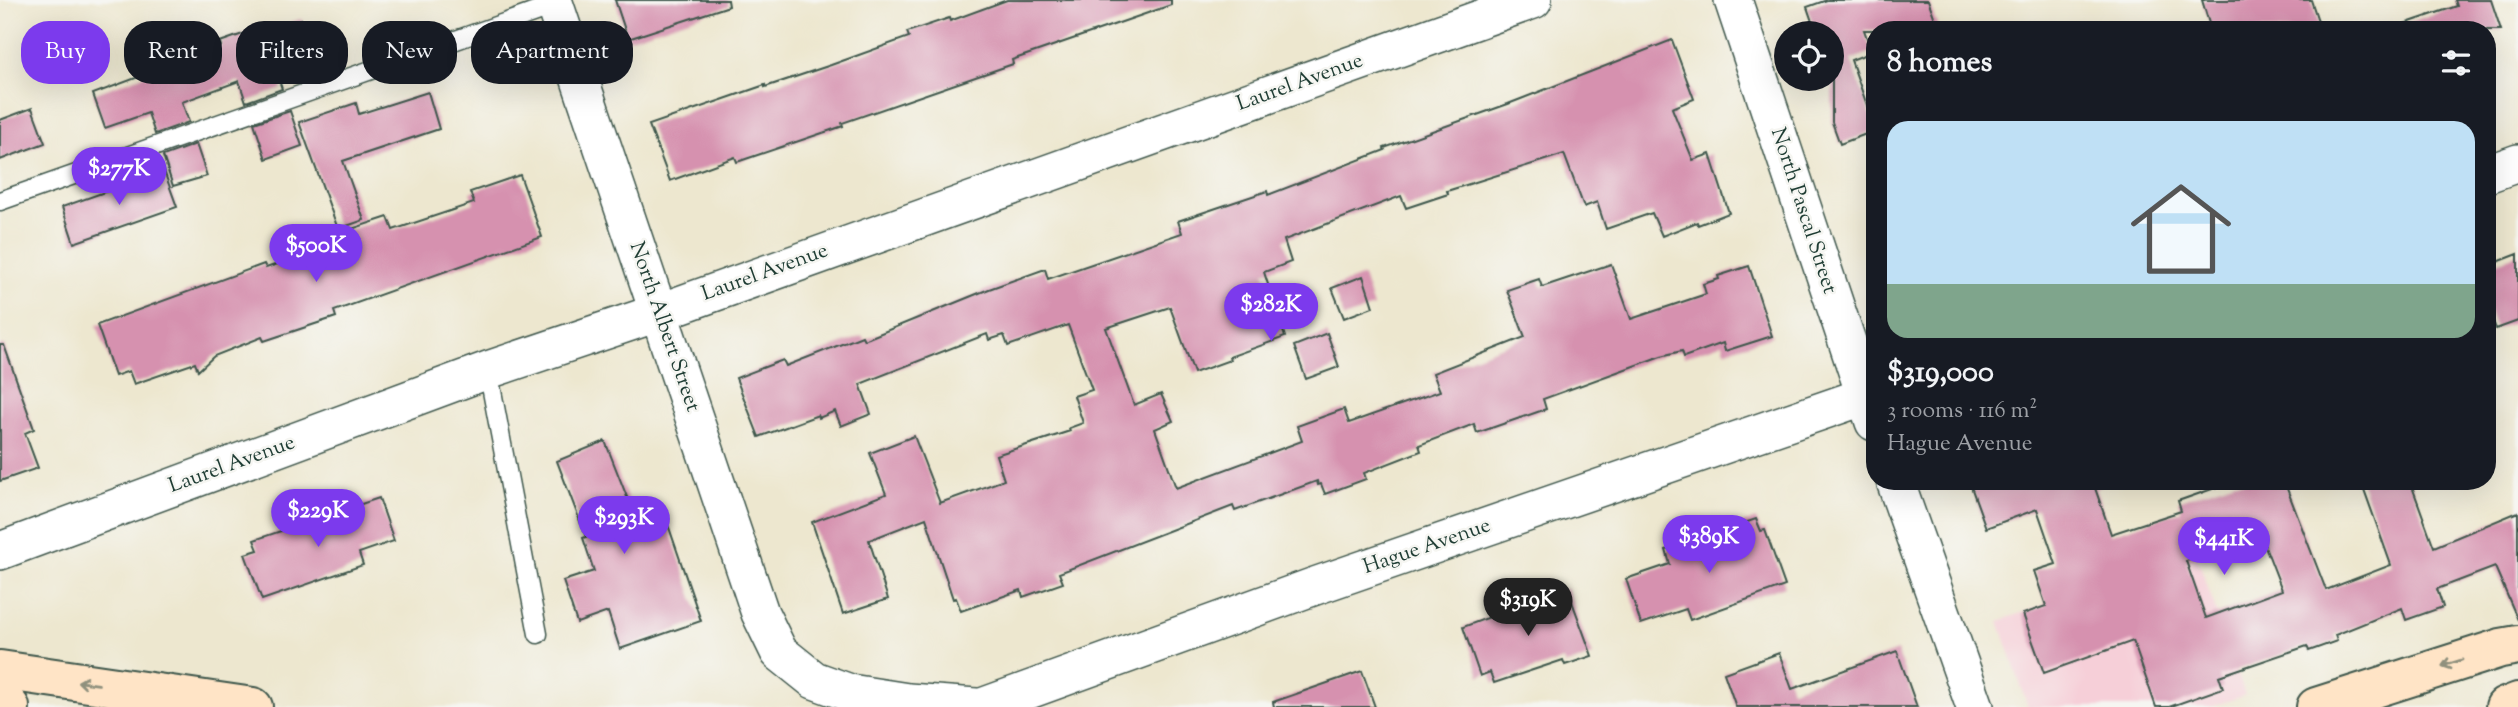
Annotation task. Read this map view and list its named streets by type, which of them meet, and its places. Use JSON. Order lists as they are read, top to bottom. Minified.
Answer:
{"streets":{"street":["Laurel Avenue","North Pascal Street","North Albert Street","Hague Avenue"]},"crossings":[["Laurel Avenue","North Albert Street"],["North Albert Street","Hague Avenue"]],"page":{"chip":["Buy","Rent","Filters","New","Apartment"],"heading":"8 homes","list":[{"name":"$319,000","note":"3 rooms · 116 m² · Hague Avenue"}],"price":["$277K","$500K","$282K","$229K","$293K","$389K","$441K","$319K"]}}
